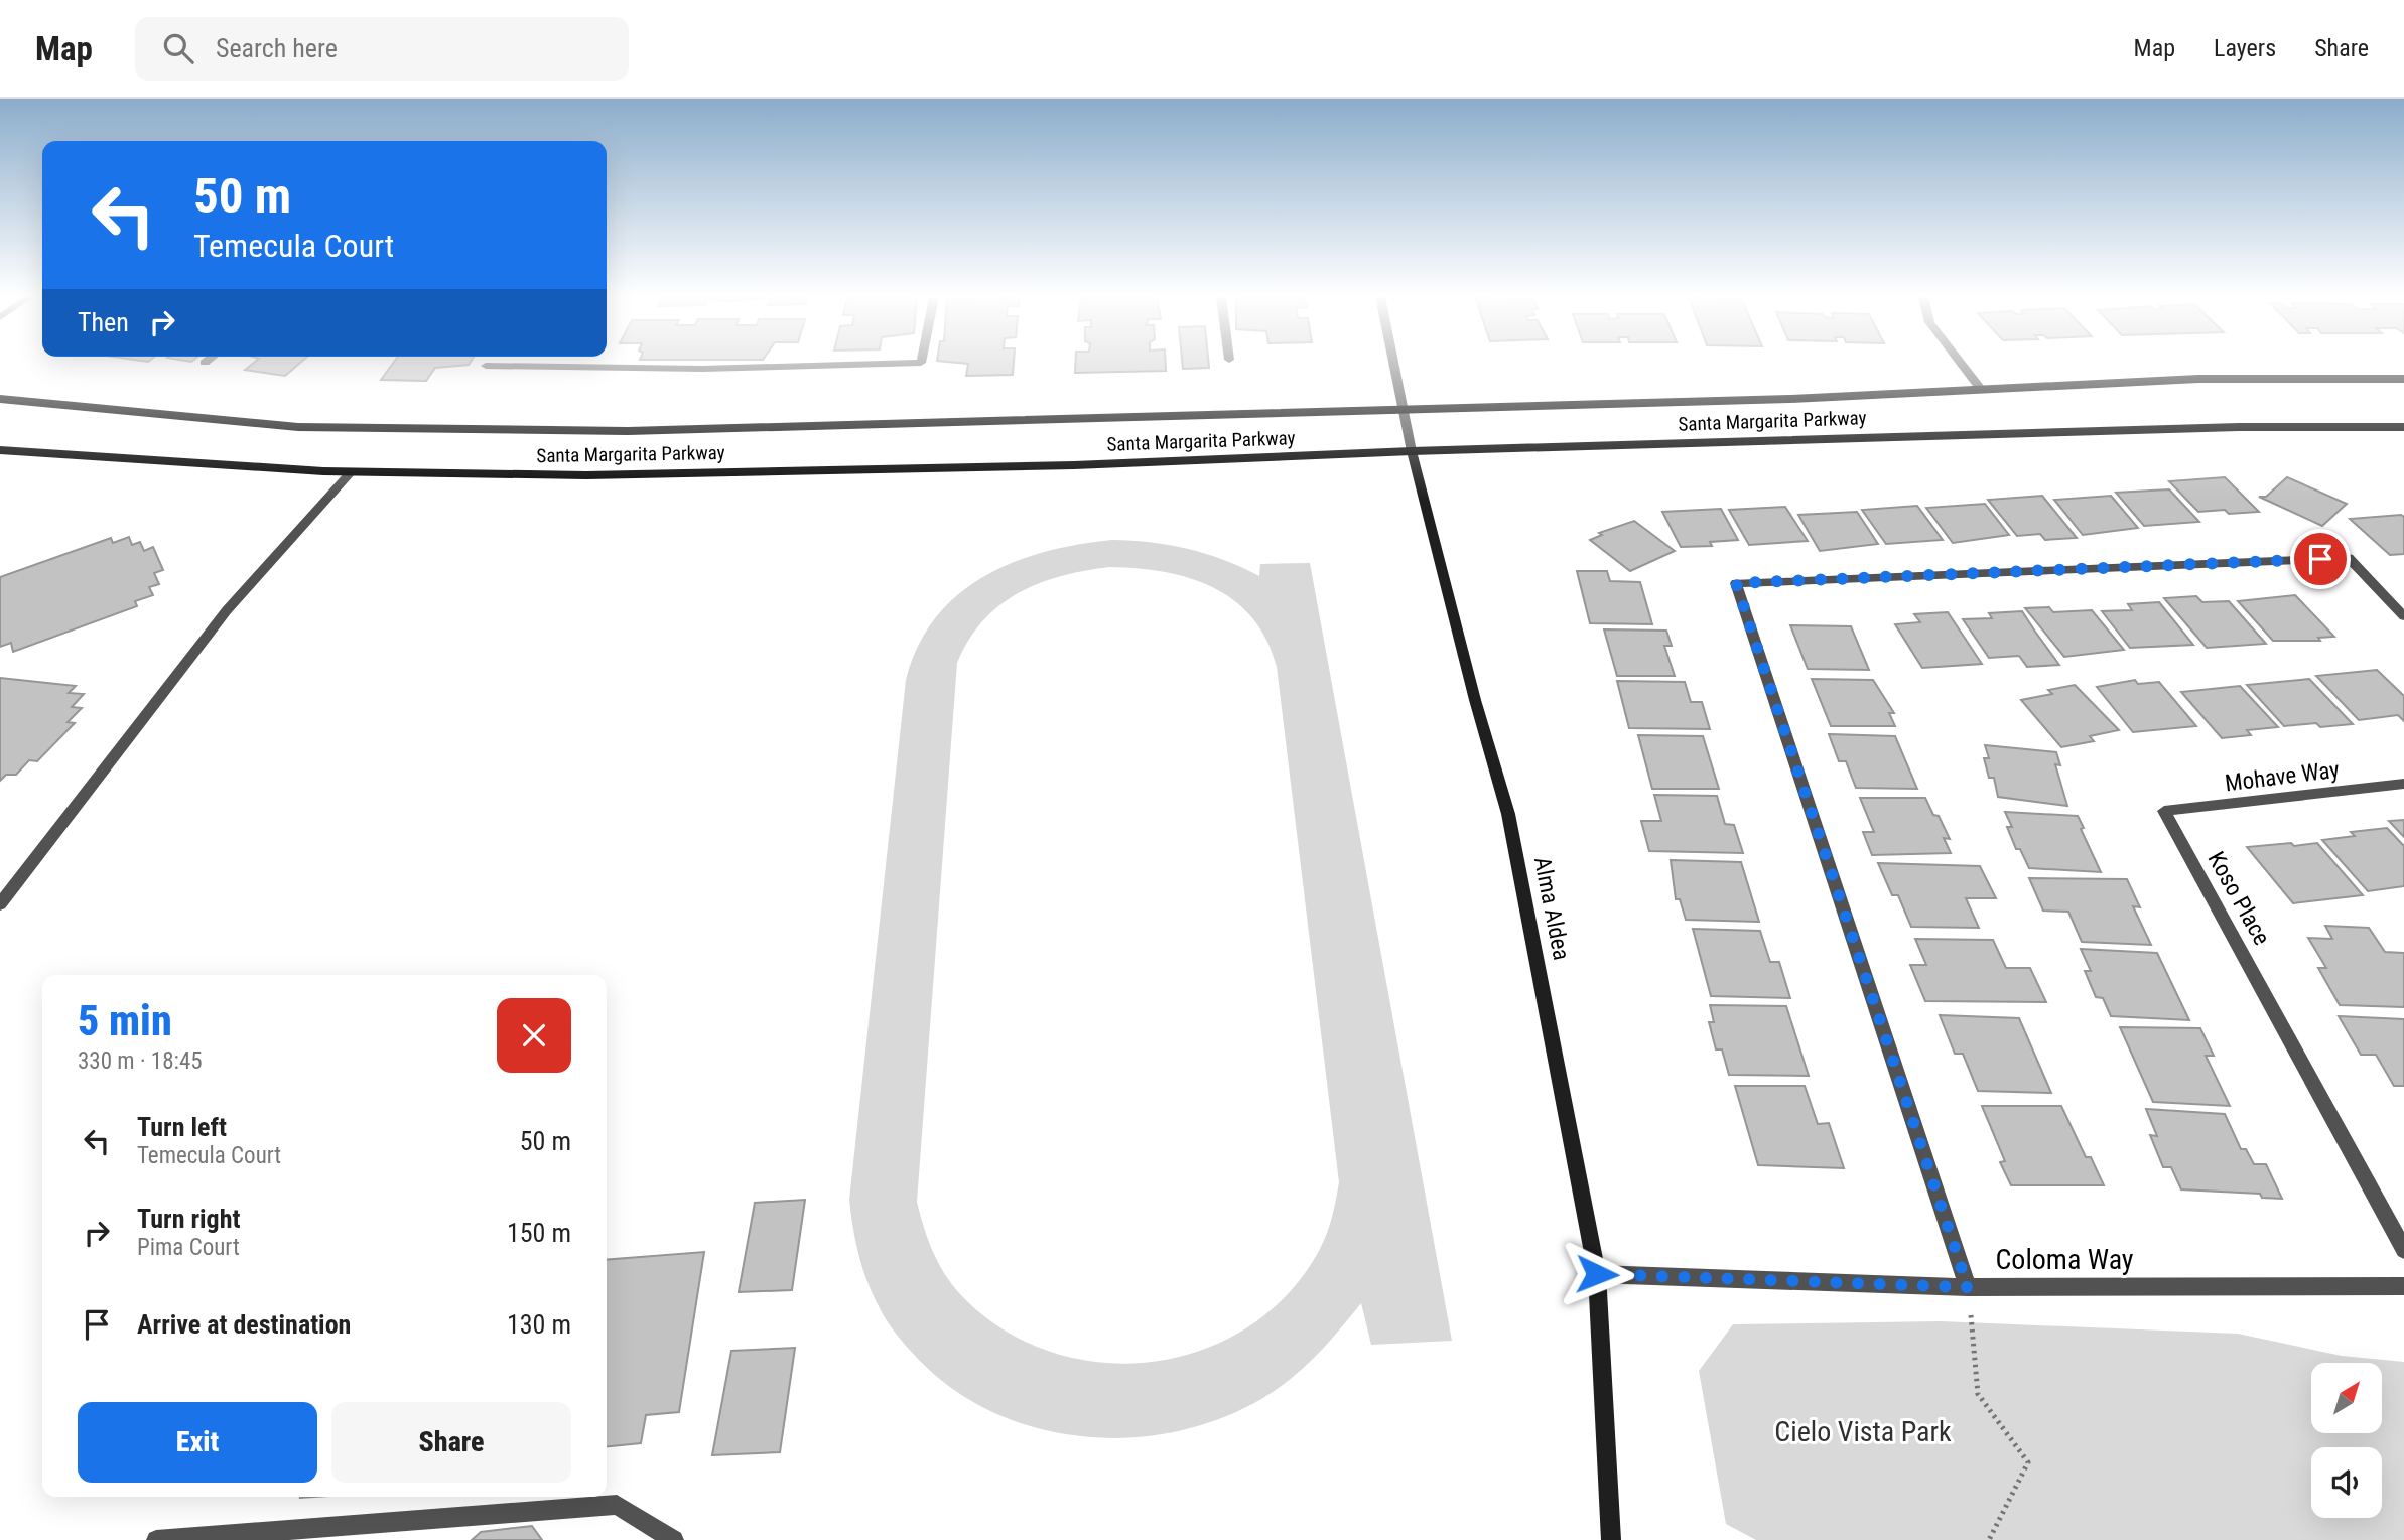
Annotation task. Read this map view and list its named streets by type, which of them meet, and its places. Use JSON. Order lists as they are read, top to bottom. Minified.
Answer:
{"streets":{"main road":["Santa Margarita Parkway","Alma Aldea"],"street":["Mohave Way","Koso Place","Coloma Way"]},"crossings":[["Santa Margarita Parkway","Alma Aldea"],["Mohave Way","Koso Place"],["Alma Aldea","Coloma Way"]],"parks":["Cielo Vista Park"],"north":"top right","page":{"header":"Map","search":"Search here","nav":["Map","Layers","Share"],"turn":["50 m","Temecula Court"],"then":"Then","heading":["5 min","330 m · 18:45"],"list":[{"name":"Turn left","note":"Temecula Court","value":"50 m"},{"name":"Turn right","note":"Pima Court","value":"150 m"},{"name":"Arrive at destination","value":"130 m"}],"buttons":["Exit","Share"]}}
